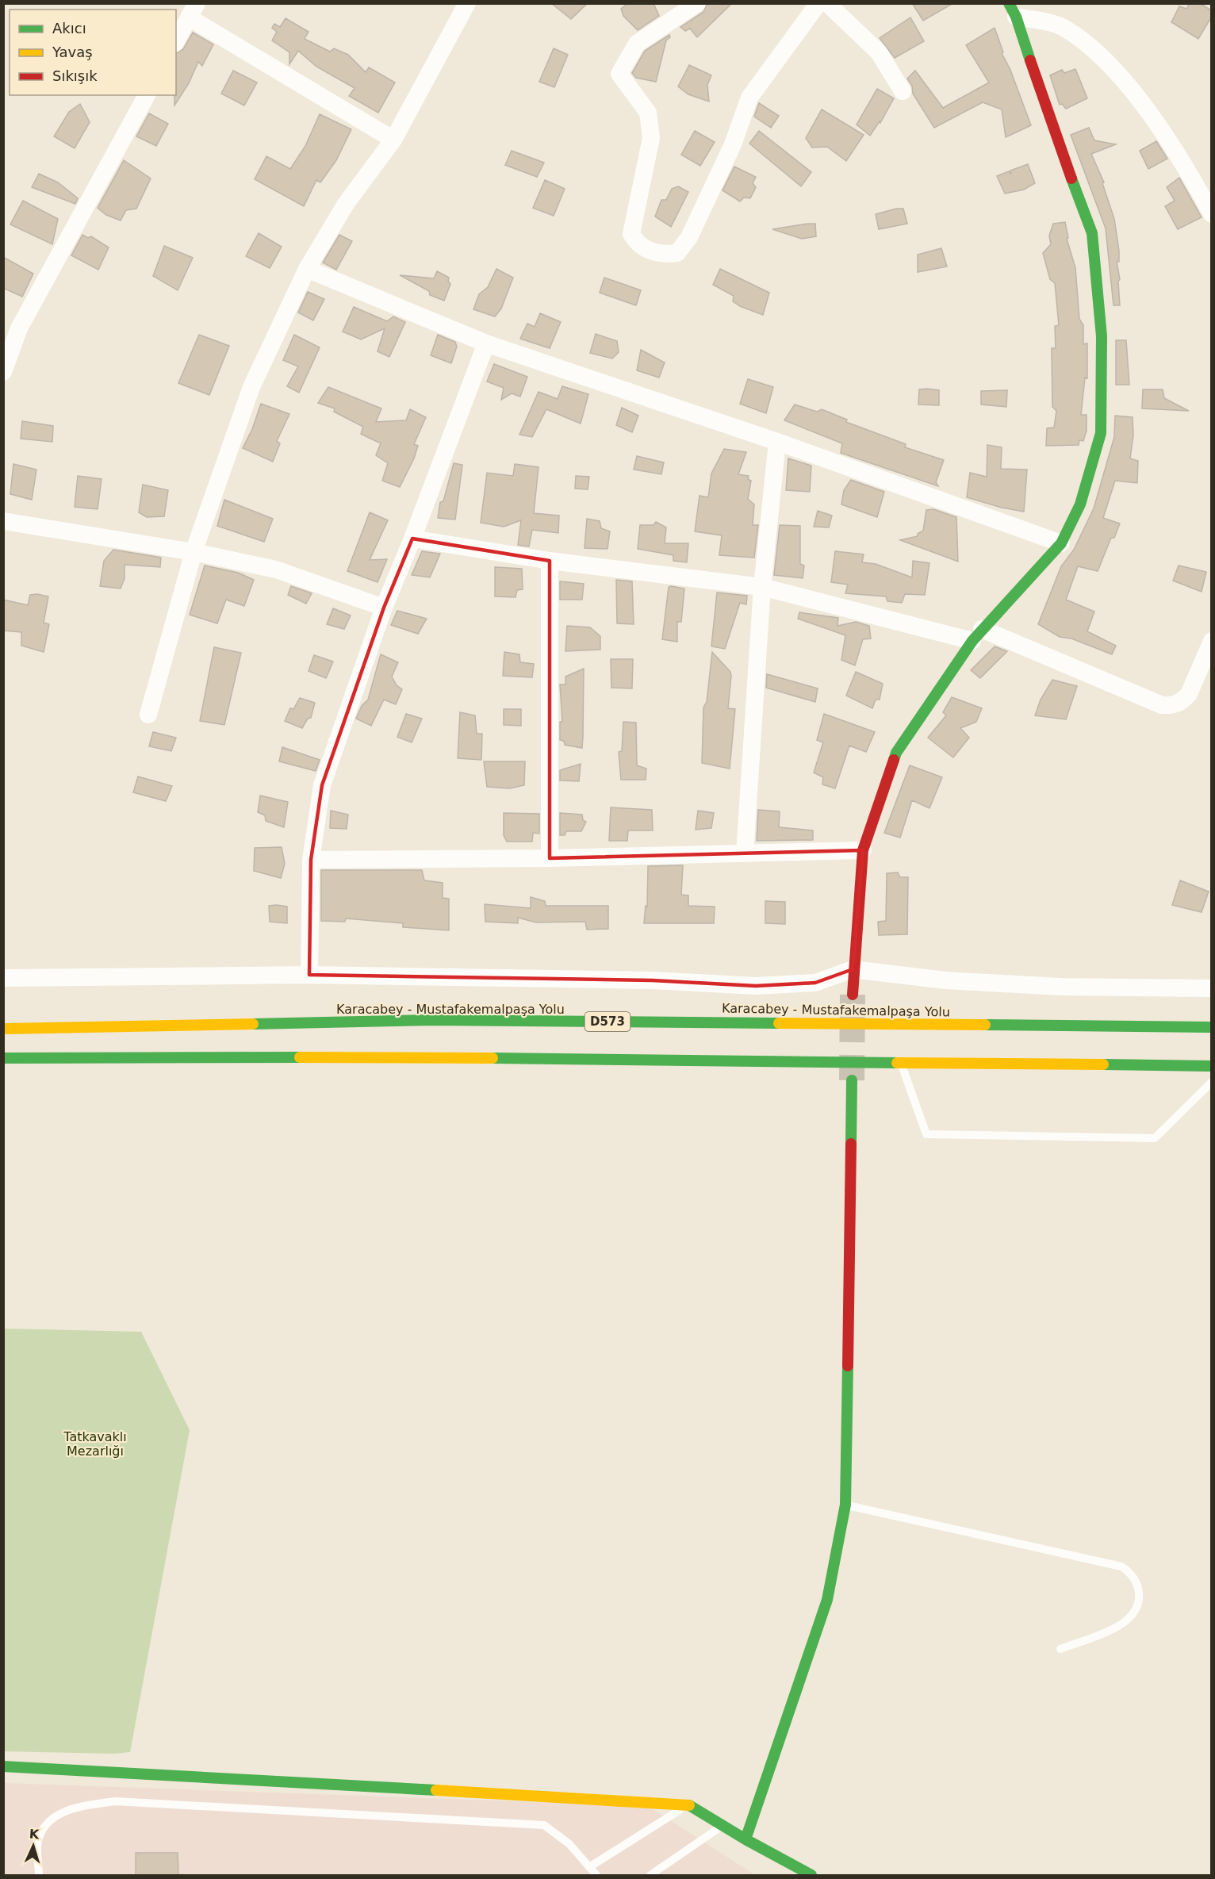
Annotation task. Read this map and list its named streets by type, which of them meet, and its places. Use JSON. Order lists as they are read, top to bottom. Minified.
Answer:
{"streets":{"main road":["Karacabey - Mustafakemalpaşa Yolu","D573"]},"parks":["Tatkavaklı Mezarlığı"],"legend":["Akıcı","Yavaş","Sıkışık"],"north":"top"}
